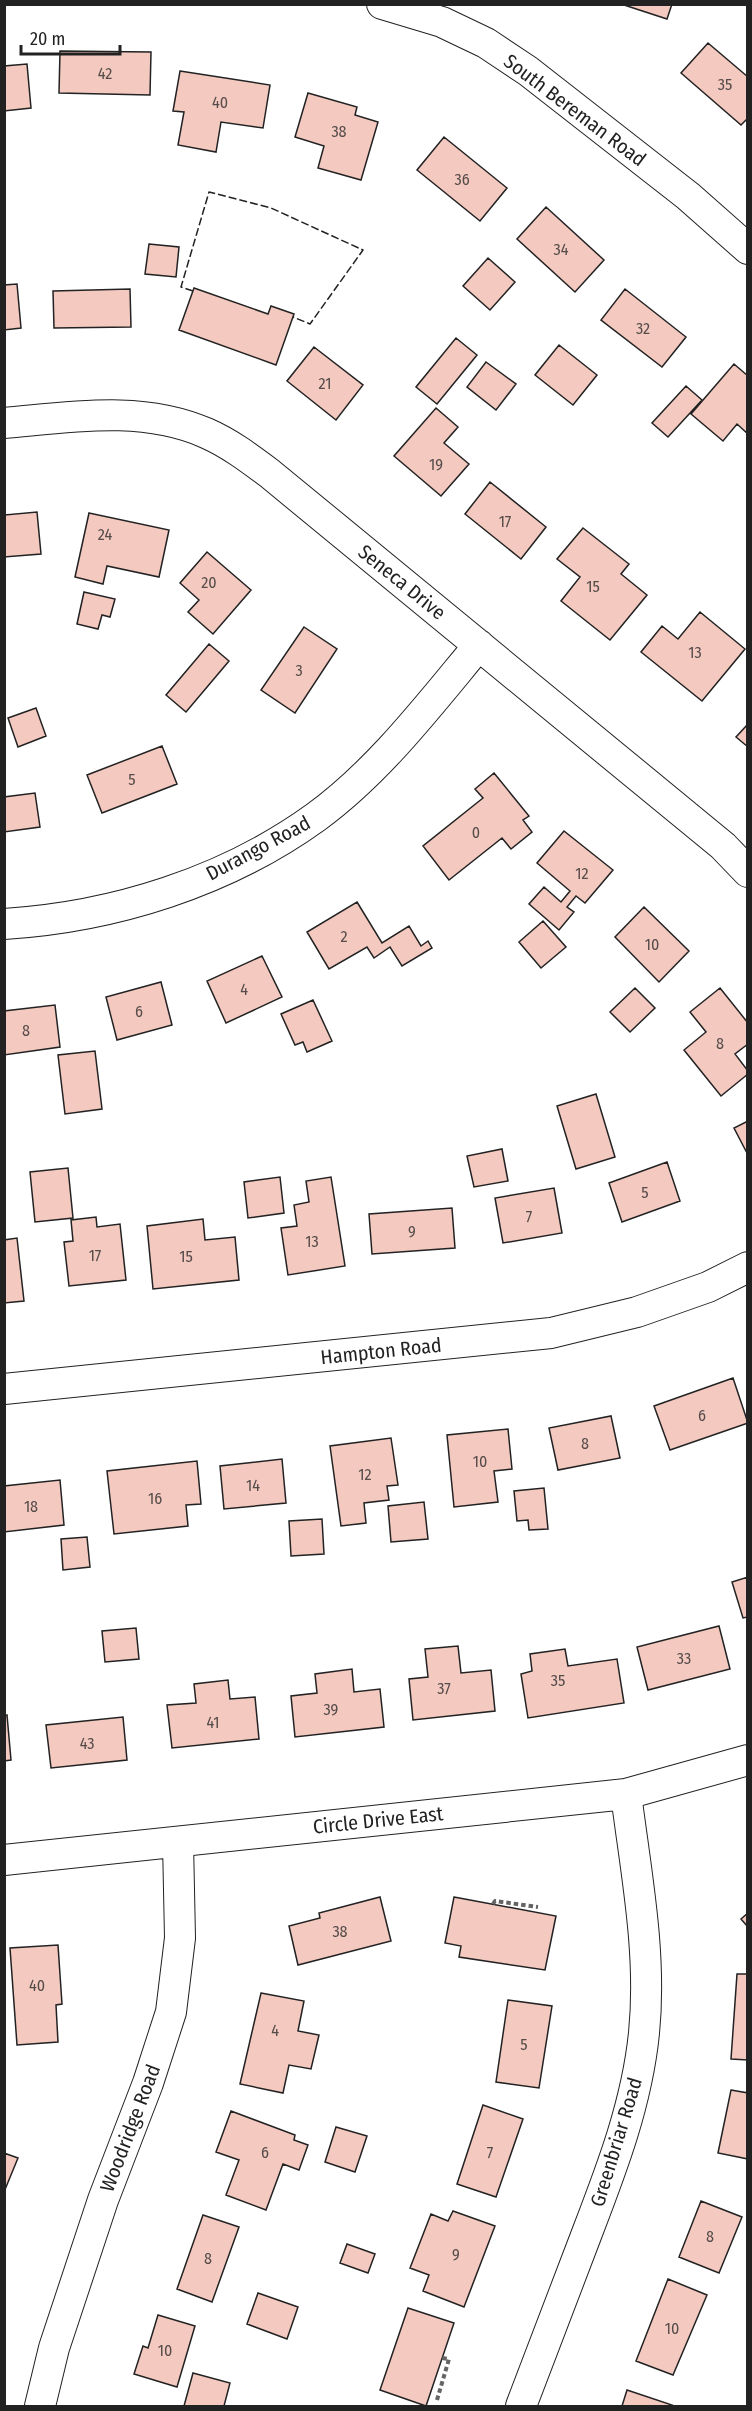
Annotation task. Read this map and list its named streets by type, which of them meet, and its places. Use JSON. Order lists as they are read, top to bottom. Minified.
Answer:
{"streets":{"street":["South Bereman Road","Seneca Drive","Durango Road","Hampton Road","Circle Drive East","Woodridge Road","Greenbriar Road"]},"crossings":[["Seneca Drive","Durango Road"],["Circle Drive East","Woodridge Road"],["Circle Drive East","Greenbriar Road"]],"house_numbers":["42","35","40","38","36","34","32","21","19","17","24","20","15","13","3","5","0","12","2","10","4","6","8","8","5","7","9","13","17","15","6","8","10","12","14","16","18","33","35","37","39","41","43","38","40","4","5","6","7","8","9","8","10","10"],"scale_bar":"20 m"}
